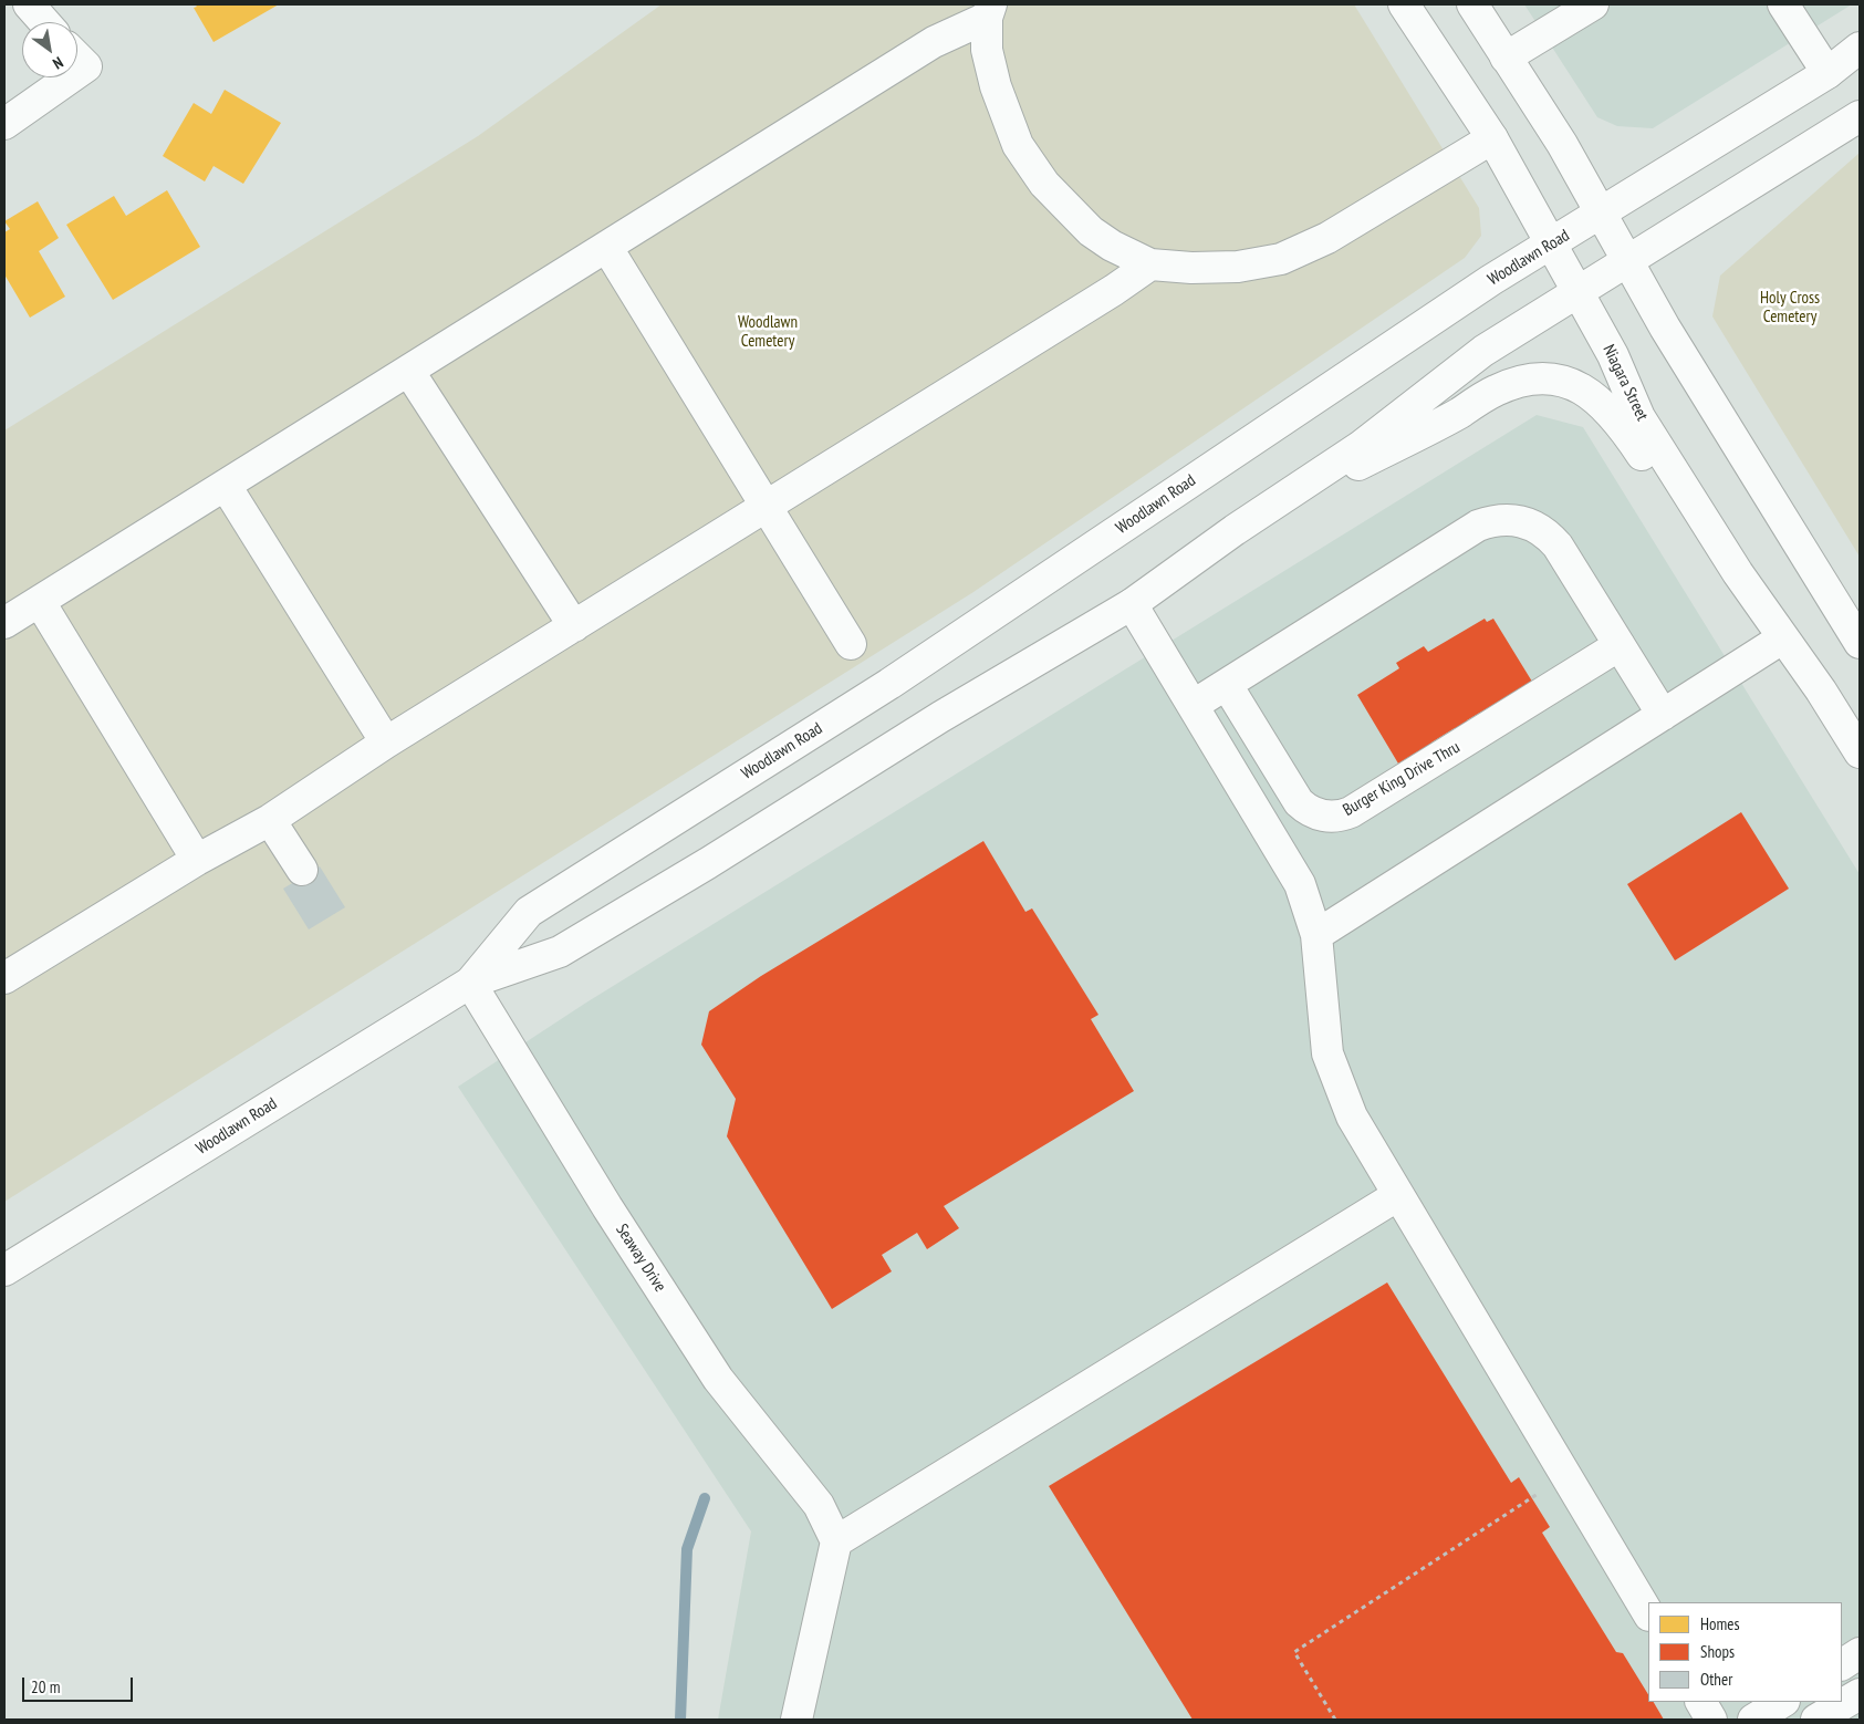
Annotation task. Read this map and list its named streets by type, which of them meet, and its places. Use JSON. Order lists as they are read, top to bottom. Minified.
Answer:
{"streets":{"main road":["Woodlawn Road","Niagara Street","Burger King Drive Thru","Seaway Drive"]},"crossings":[["Woodlawn Road","Niagara Street"],["Woodlawn Road","Seaway Drive"]],"parks":["Holy Cross Cemetery","Woodlawn Cemetery"],"legend":["Homes","Shops","Other"],"scale_bar":"20 m","north":"bottom right"}
